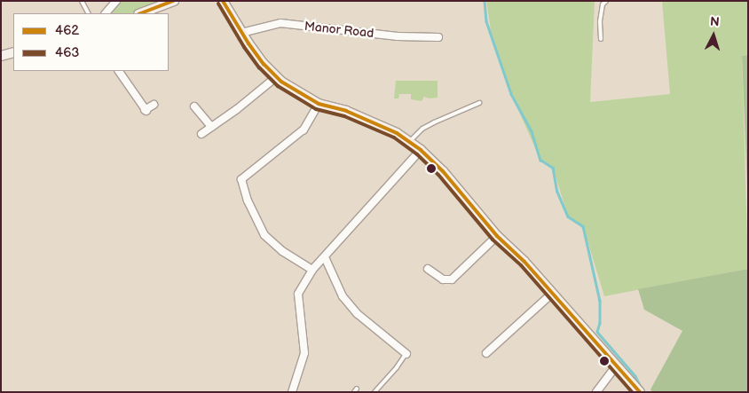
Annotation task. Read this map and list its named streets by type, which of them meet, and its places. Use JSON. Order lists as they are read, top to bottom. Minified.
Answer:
{"streets":{"street":["Manor Road"]},"lines":["transit line 462","transit line 463"],"legend":["462","463"],"north":"top"}
